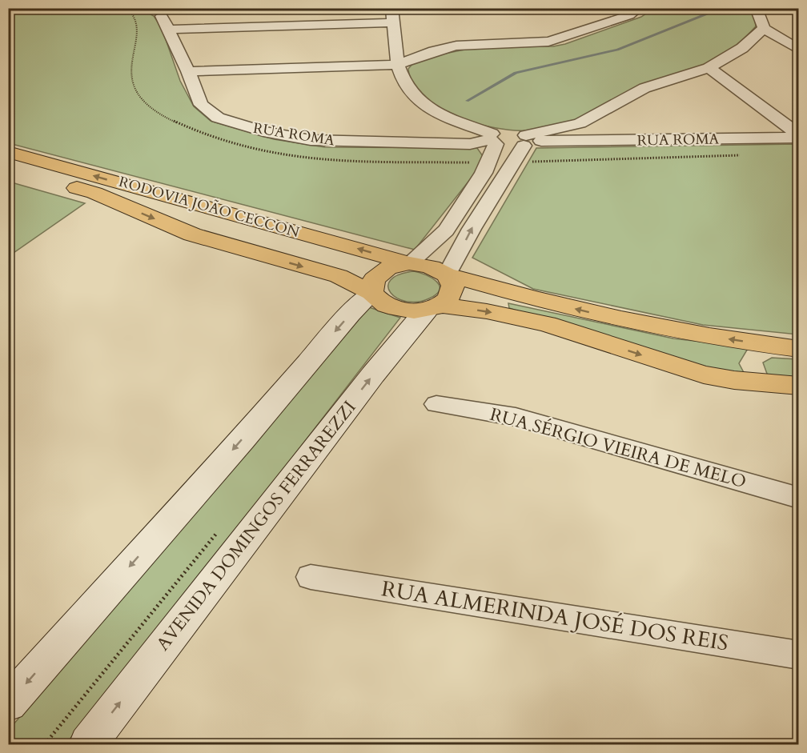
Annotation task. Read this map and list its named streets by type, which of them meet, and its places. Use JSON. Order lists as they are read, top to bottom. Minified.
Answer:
{"streets":{"main road":["RODOVIA JOÃO CECCON","AVENIDA DOMINGOS FERRAREZZI"],"street":["RUA ROMA","RUA SÉRGIO VIEIRA DE MELO","RUA ALMERINDA JOSÉ DOS REIS"]},"crossings":[["RODOVIA JOÃO CECCON","AVENIDA DOMINGOS FERRAREZZI"]]}
